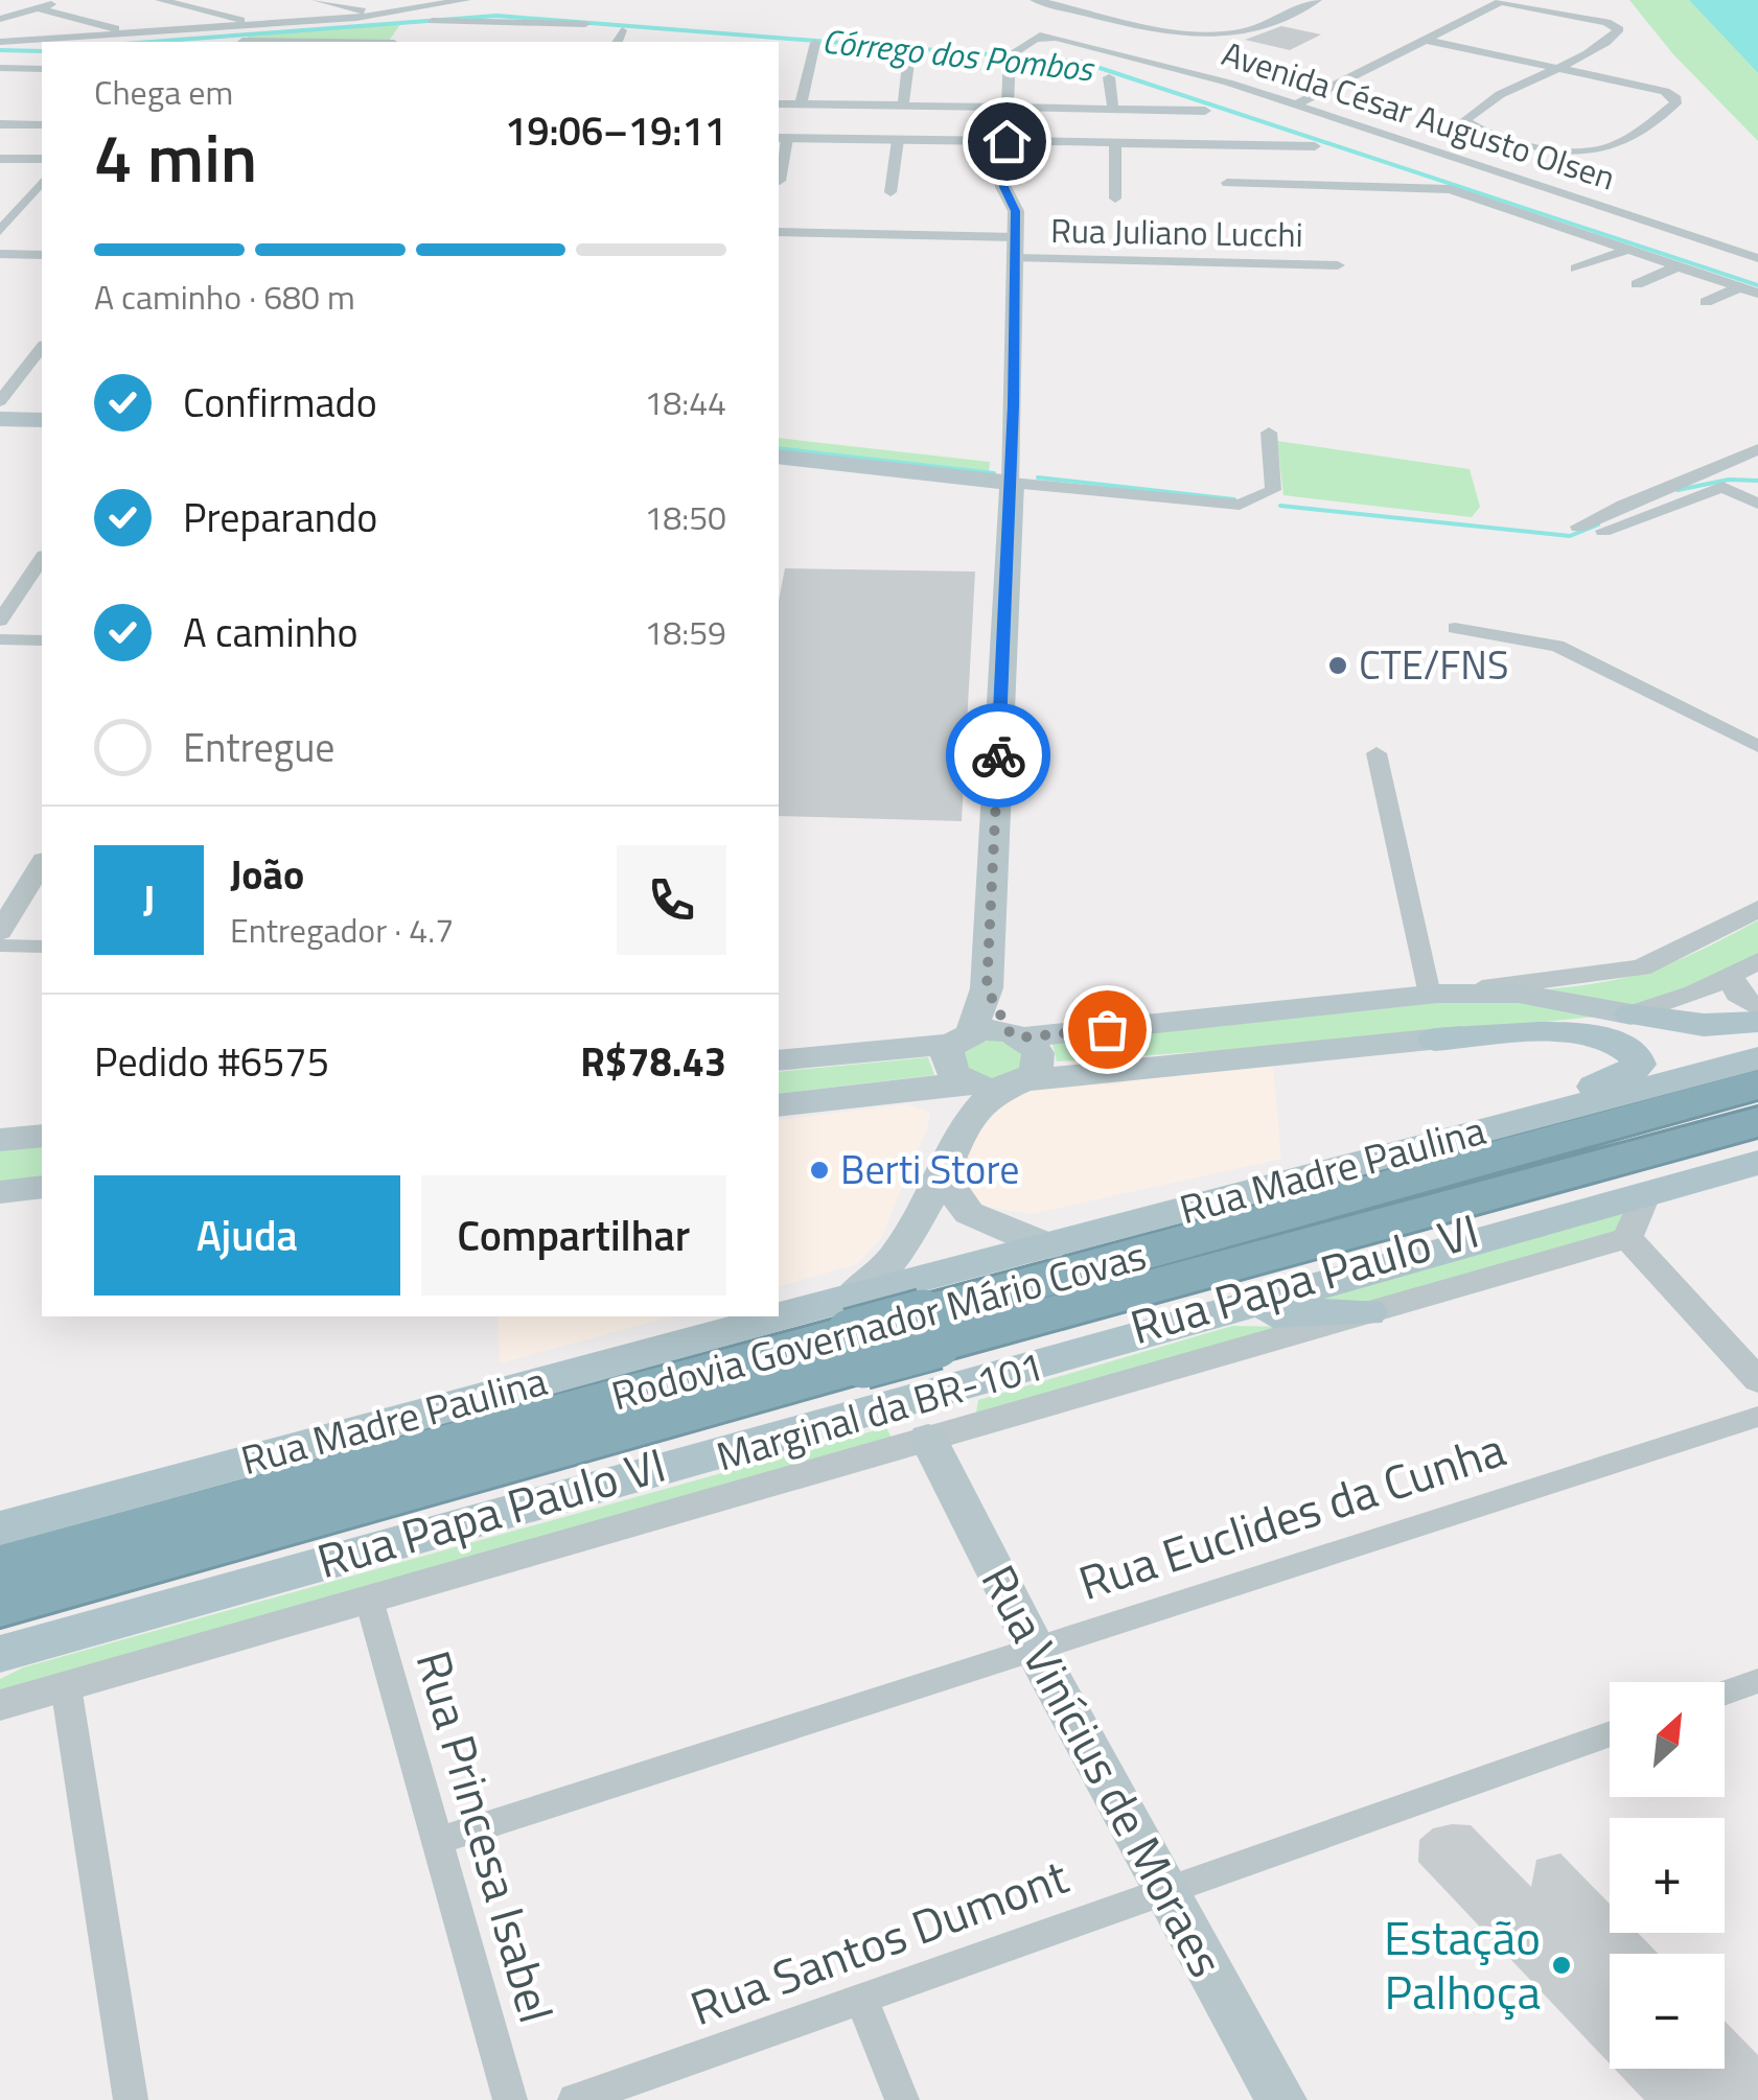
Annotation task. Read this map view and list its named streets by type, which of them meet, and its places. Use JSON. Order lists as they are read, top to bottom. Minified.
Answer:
{"streets":{"highway":["Rodovia Governador Mário Covas"],"main road":["Rua Madre Paulina","Marginal da BR-101","Rua Vinícius de Moraes"],"street":["Avenida César Augusto Olsen","Rua Juliano Lucchi","Rua Papa Paulo VI","Rua Euclides da Cunha","Rua Princesa Isabel","Rua Santos Dumont"]},"crossings":[["Rua Madre Paulina","Rodovia Governador Mário Covas"],["Rua Papa Paulo VI","Marginal da BR-101"],["Rua Papa Paulo VI","Rua Vinícius de Moraes"],["Rua Papa Paulo VI","Rua Princesa Isabel"],["Marginal da BR-101","Rua Vinícius de Moraes"],["Rua Euclides da Cunha","Rua Vinícius de Moraes"],["Rua Euclides da Cunha","Rua Princesa Isabel"],["Rua Vinícius de Moraes","Rua Santos Dumont"]],"water":["Córrego dos Pombos"],"places":["CTE/FNS","Berti Store","Estação Palhoça"],"north":"top right","page":{"heading":["4 min","Chega em","19:06–19:11"],"panel":["João","Entregador · 4.7","Pedido #6575","R$78.43"],"bar":"A caminho · 680 m","list":[["Confirmado","18:44"],["Preparando","18:50"],["A caminho","18:59"],"Entregue"],"round":"J","buttons":["Ajuda","Compartilhar"],"map_buttons":["+","−"]}}
